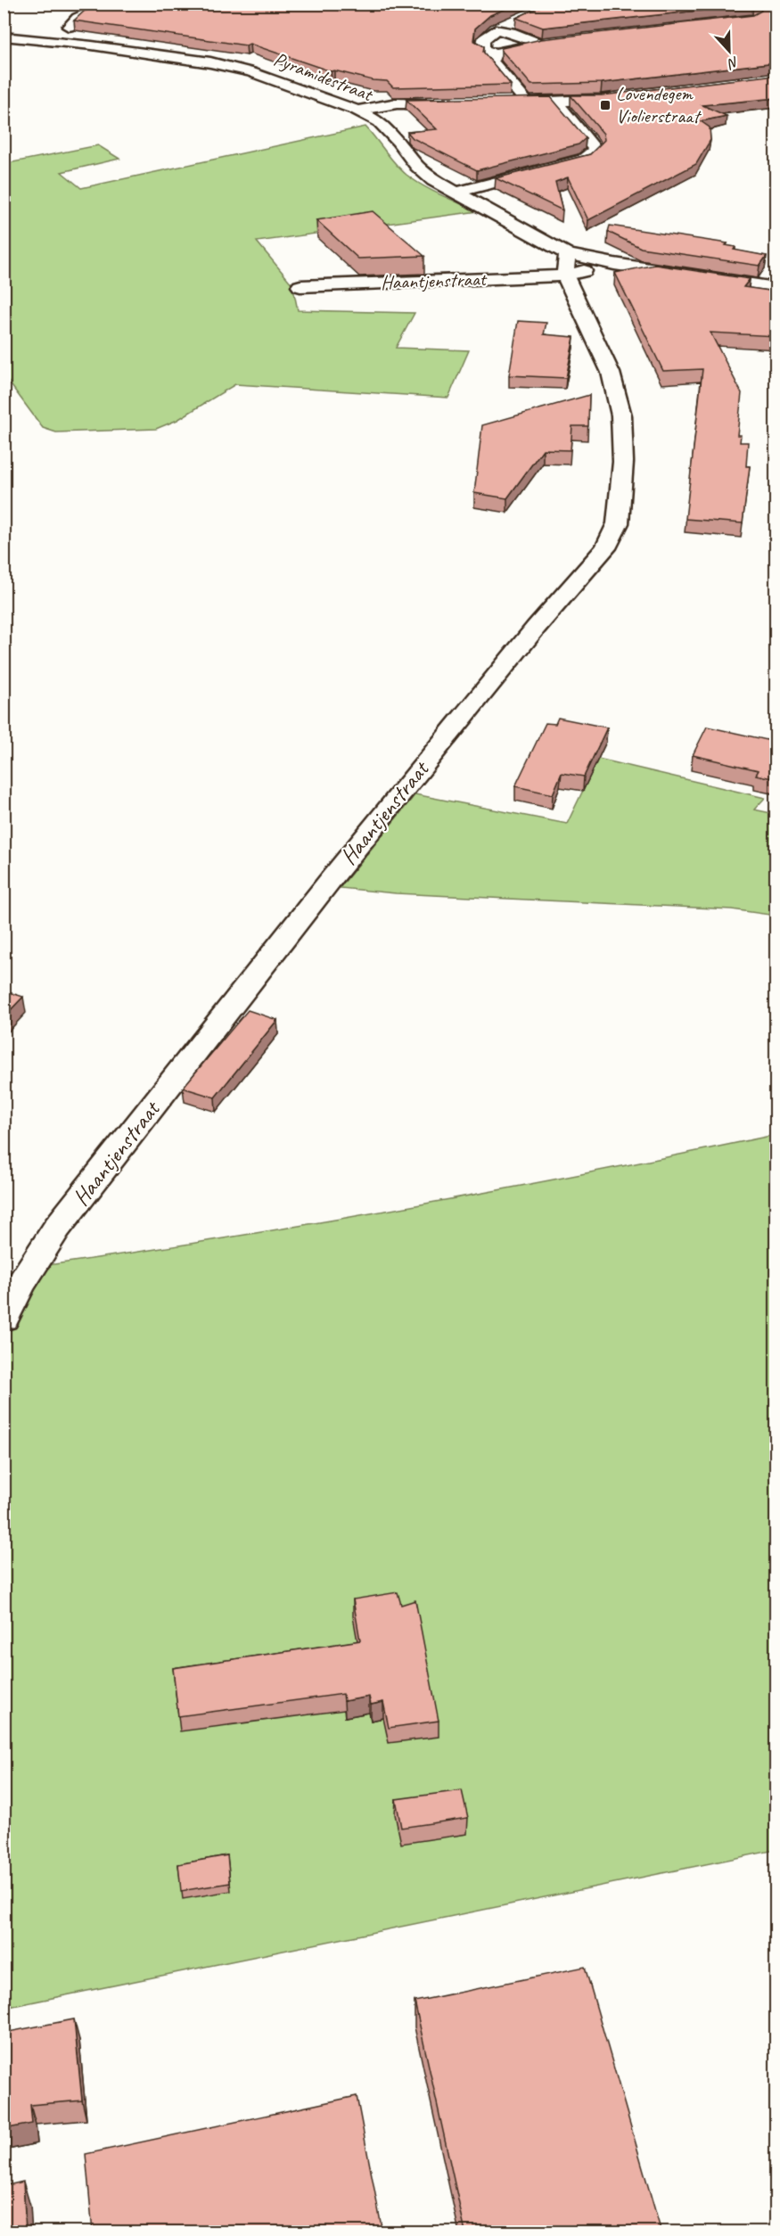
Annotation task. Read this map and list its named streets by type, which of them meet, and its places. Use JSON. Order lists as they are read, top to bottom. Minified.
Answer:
{"streets":{"street":["Pyramidestraat","Haantjenstraat"]},"crossings":[["Pyramidestraat","Haantjenstraat"]],"places":{"transit":["Lovendegem Violierstraat"]},"north":"bottom"}
